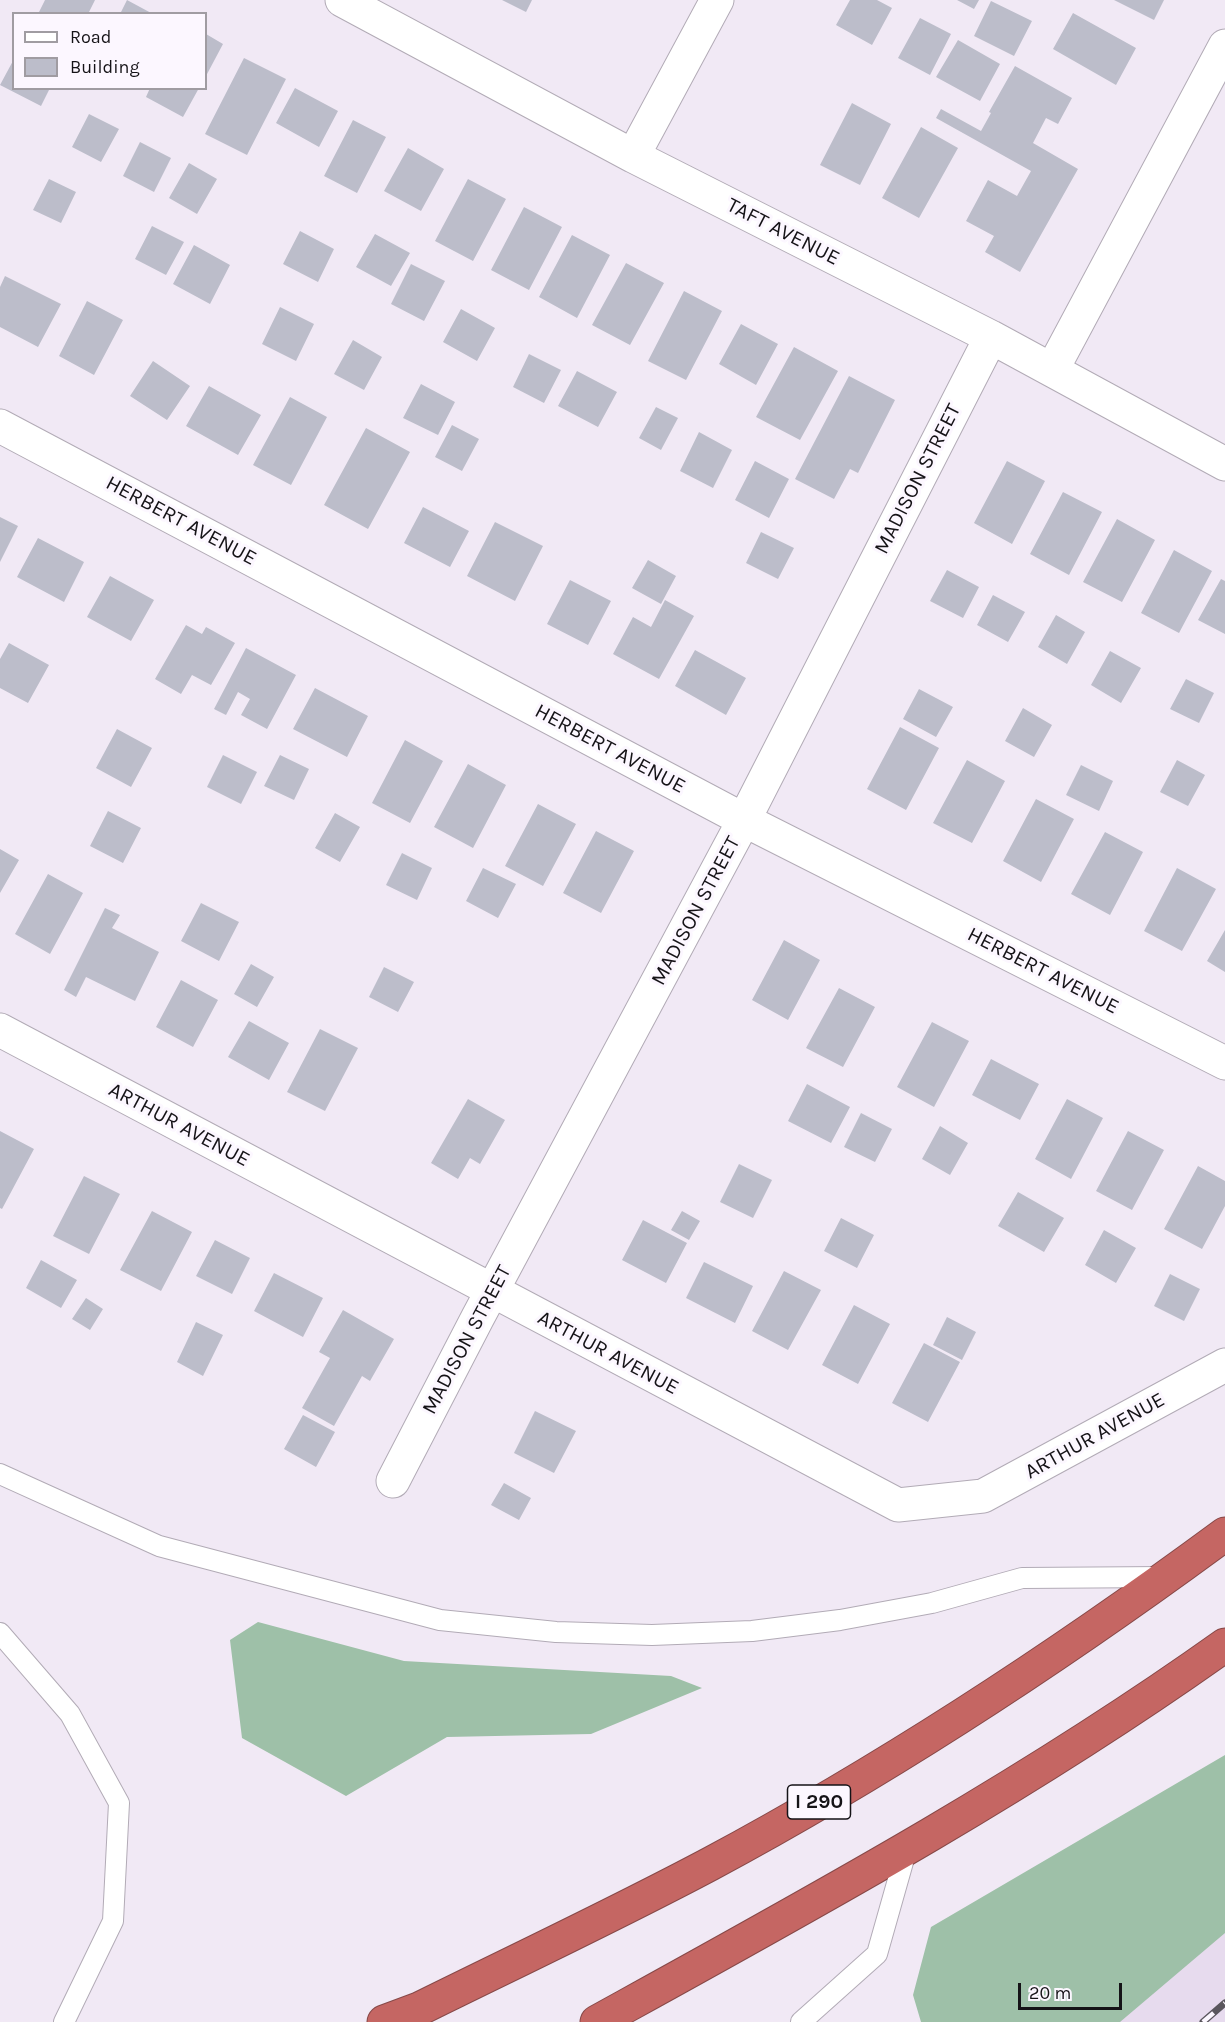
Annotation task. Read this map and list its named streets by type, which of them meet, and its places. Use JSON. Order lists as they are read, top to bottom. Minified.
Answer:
{"streets":{"highway":["I 290"],"street":["TAFT AVENUE","MADISON STREET","HERBERT AVENUE","ARTHUR AVENUE"]},"crossings":[["TAFT AVENUE","MADISON STREET"],["MADISON STREET","HERBERT AVENUE"],["MADISON STREET","ARTHUR AVENUE"]],"legend":["Road","Building"],"scale_bar":"20 m"}
